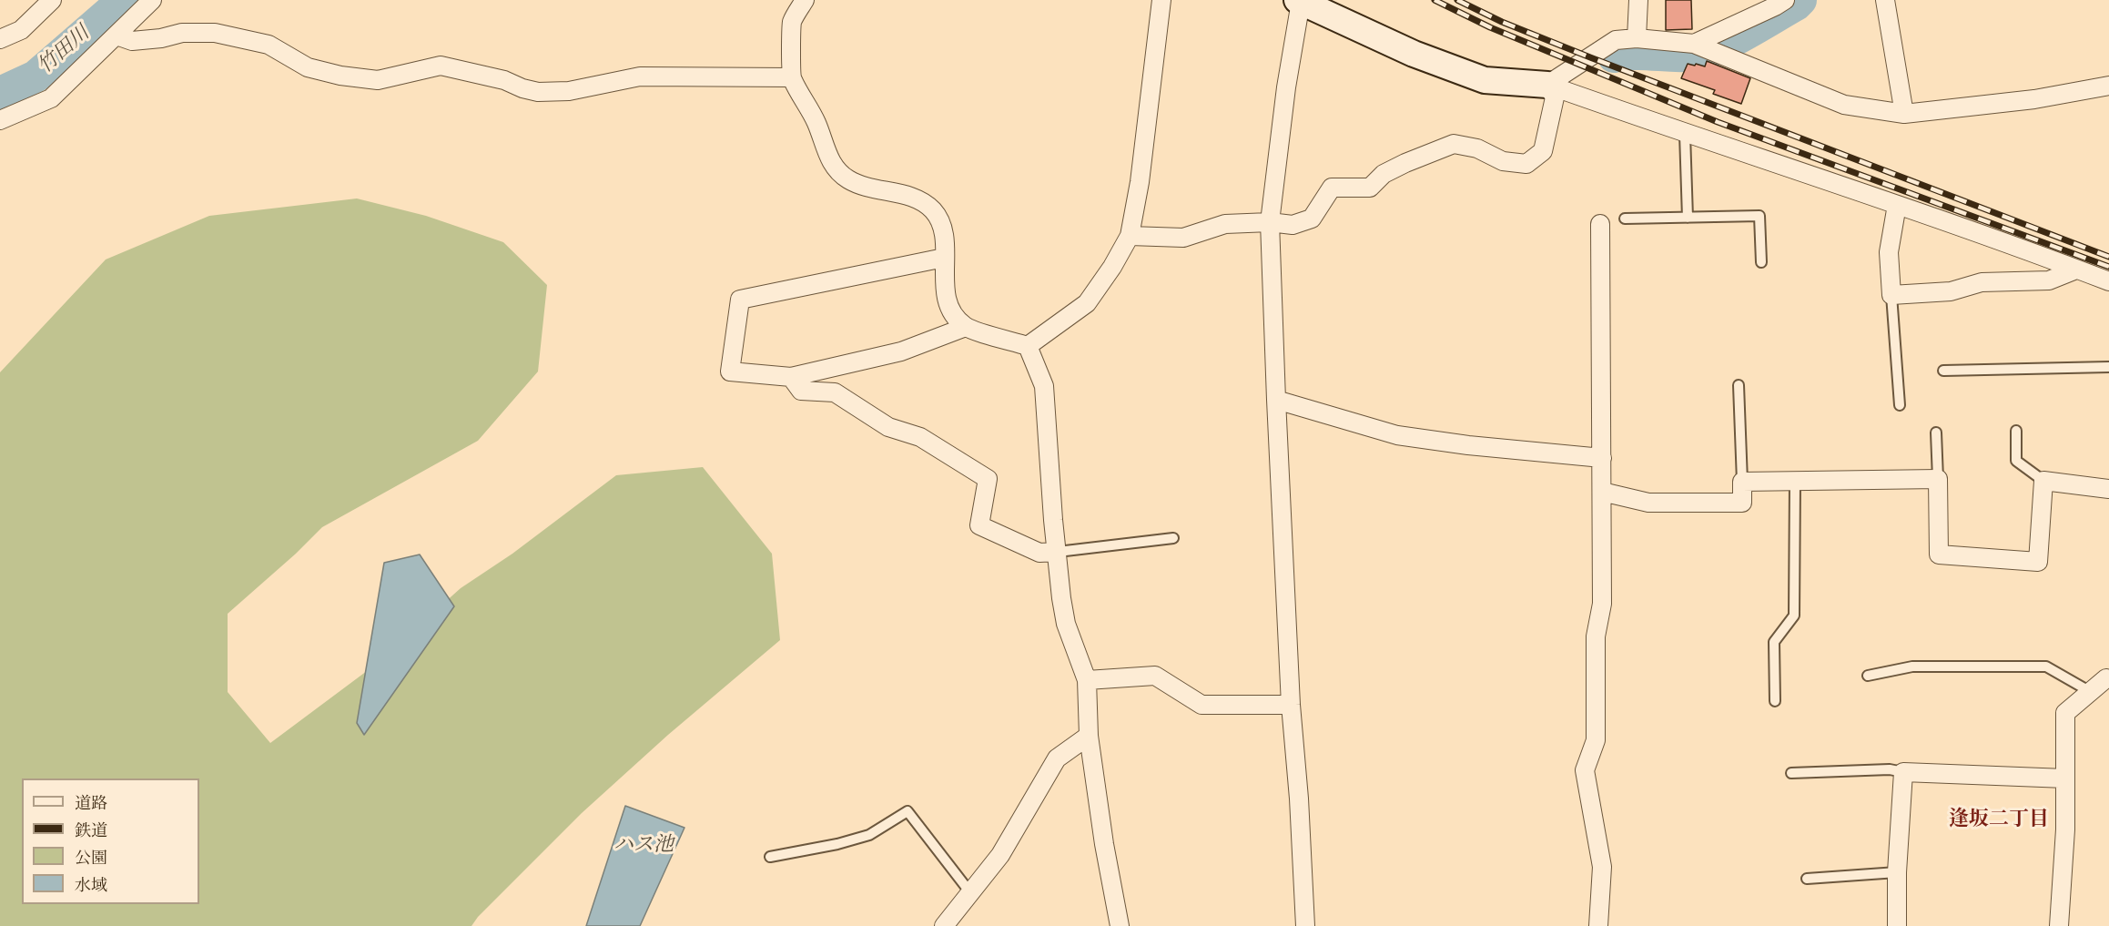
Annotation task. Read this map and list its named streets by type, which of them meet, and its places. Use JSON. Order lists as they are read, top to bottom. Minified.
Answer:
{"districts":["逢坂二丁目"],"water":["竹田川","ハス池"],"legend":["道路","鉄道","公園","水域"]}
